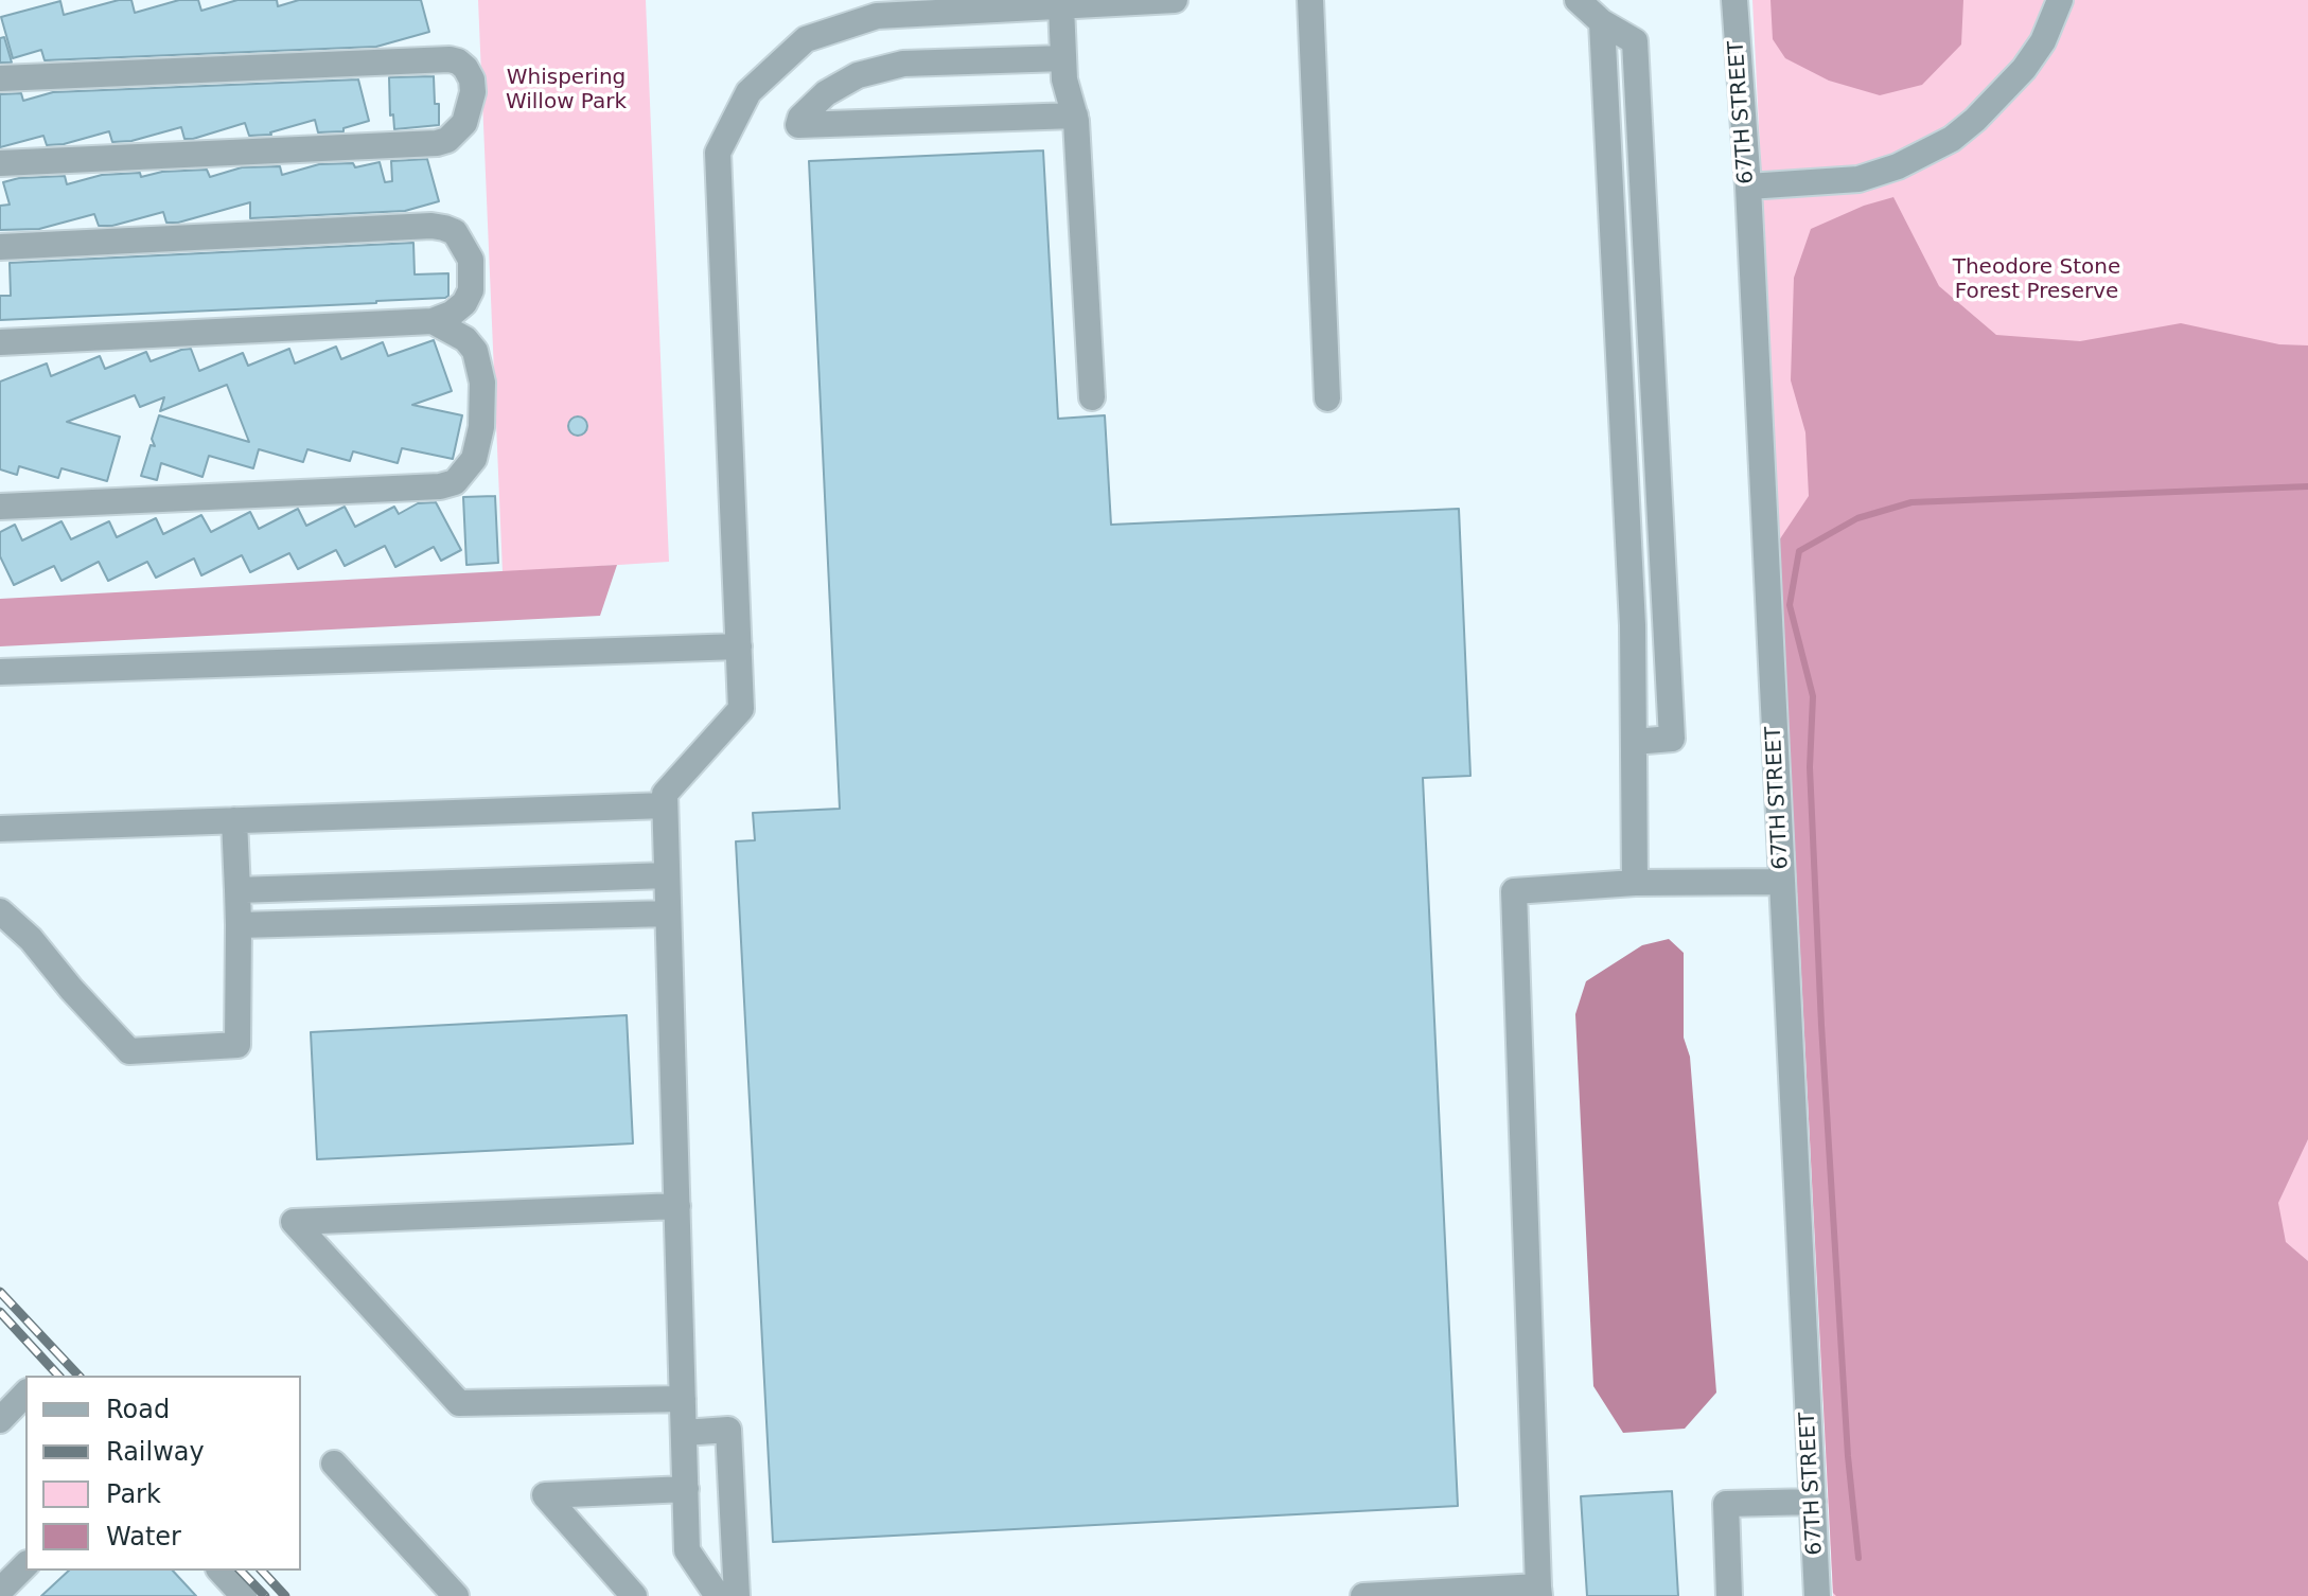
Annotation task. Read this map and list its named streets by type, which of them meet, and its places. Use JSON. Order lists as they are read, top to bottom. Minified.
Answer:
{"streets":{"street":["67TH STREET"]},"parks":["Whispering Willow Park","Theodore Stone Forest Preserve"],"legend":["Road","Railway","Park","Water"]}
